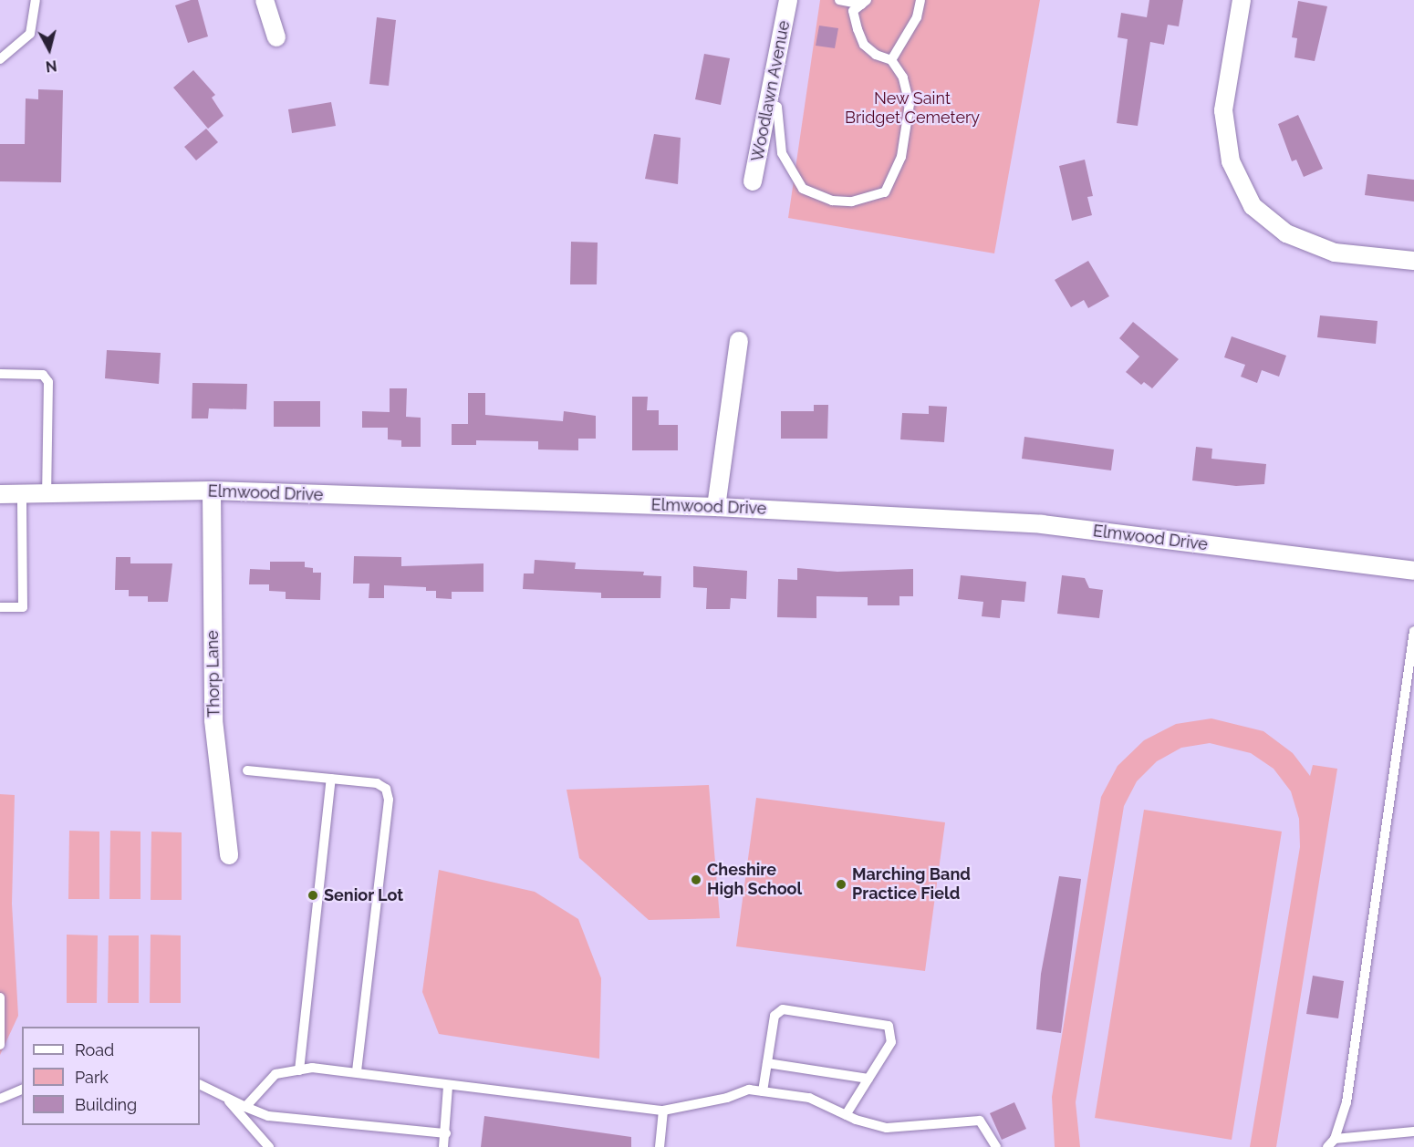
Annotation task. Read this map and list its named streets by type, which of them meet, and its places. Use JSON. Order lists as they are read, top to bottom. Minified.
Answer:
{"streets":{"street":["Woodlawn Avenue","Elmwood Drive","Thorp Lane"]},"crossings":[["Elmwood Drive","Thorp Lane"]],"parks":["New Saint Bridget Cemetery"],"places":["Cheshire High School","Marching Band Practice Field","Senior Lot"],"legend":["Road","Park","Building"],"north":"bottom"}
